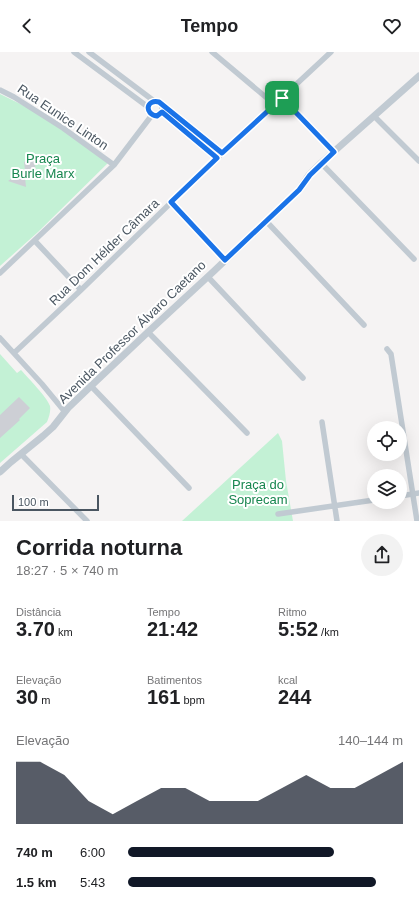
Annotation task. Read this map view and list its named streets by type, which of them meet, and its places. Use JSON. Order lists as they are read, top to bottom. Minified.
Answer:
{"streets":{"street":["Rua Eunice Linton","Rua Dom Hélder Câmara","Avenida Professor Álvaro Caetano"]},"parks":["Praça Burle Marx","Praça do Soprecam"],"scale_bar":"100 m","page":{"header":"Tempo","scale":"100 m","heading":["Corrida noturna","18:27 · 5 × 740 m"],"stats":[["Distância","3.70 km"],["Tempo","21:42"],["Ritmo","5:52 /km"],["Elevação","30 m"],["Batimentos","161 bpm"],["kcal","244"]],"chart":["Elevação","140–144 m"],"list":[{"name":"740 m","note":"6:00"},{"name":"1.5 km","note":"5:43"}]}}
